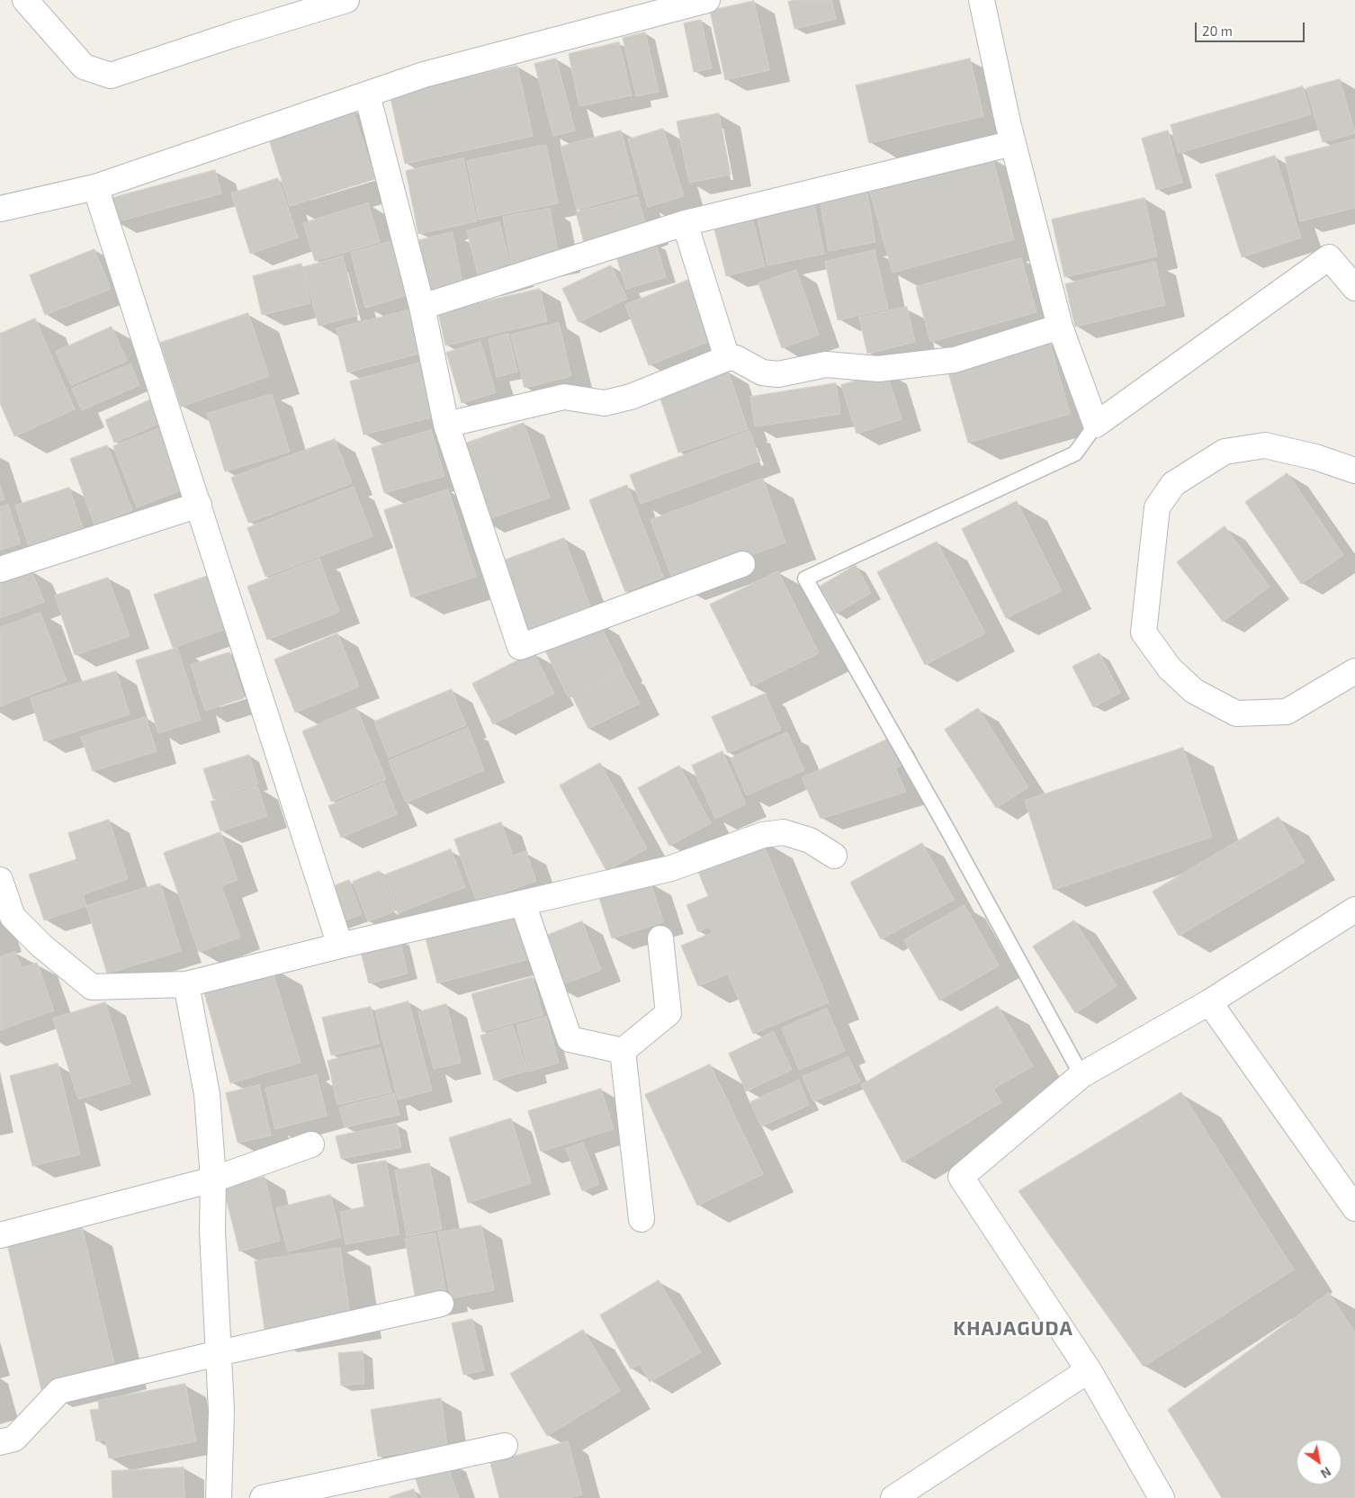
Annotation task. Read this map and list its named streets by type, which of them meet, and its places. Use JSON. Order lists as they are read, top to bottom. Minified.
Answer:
{"districts":["KHAJAGUDA"],"scale_bar":"20 m","north":"bottom right"}
